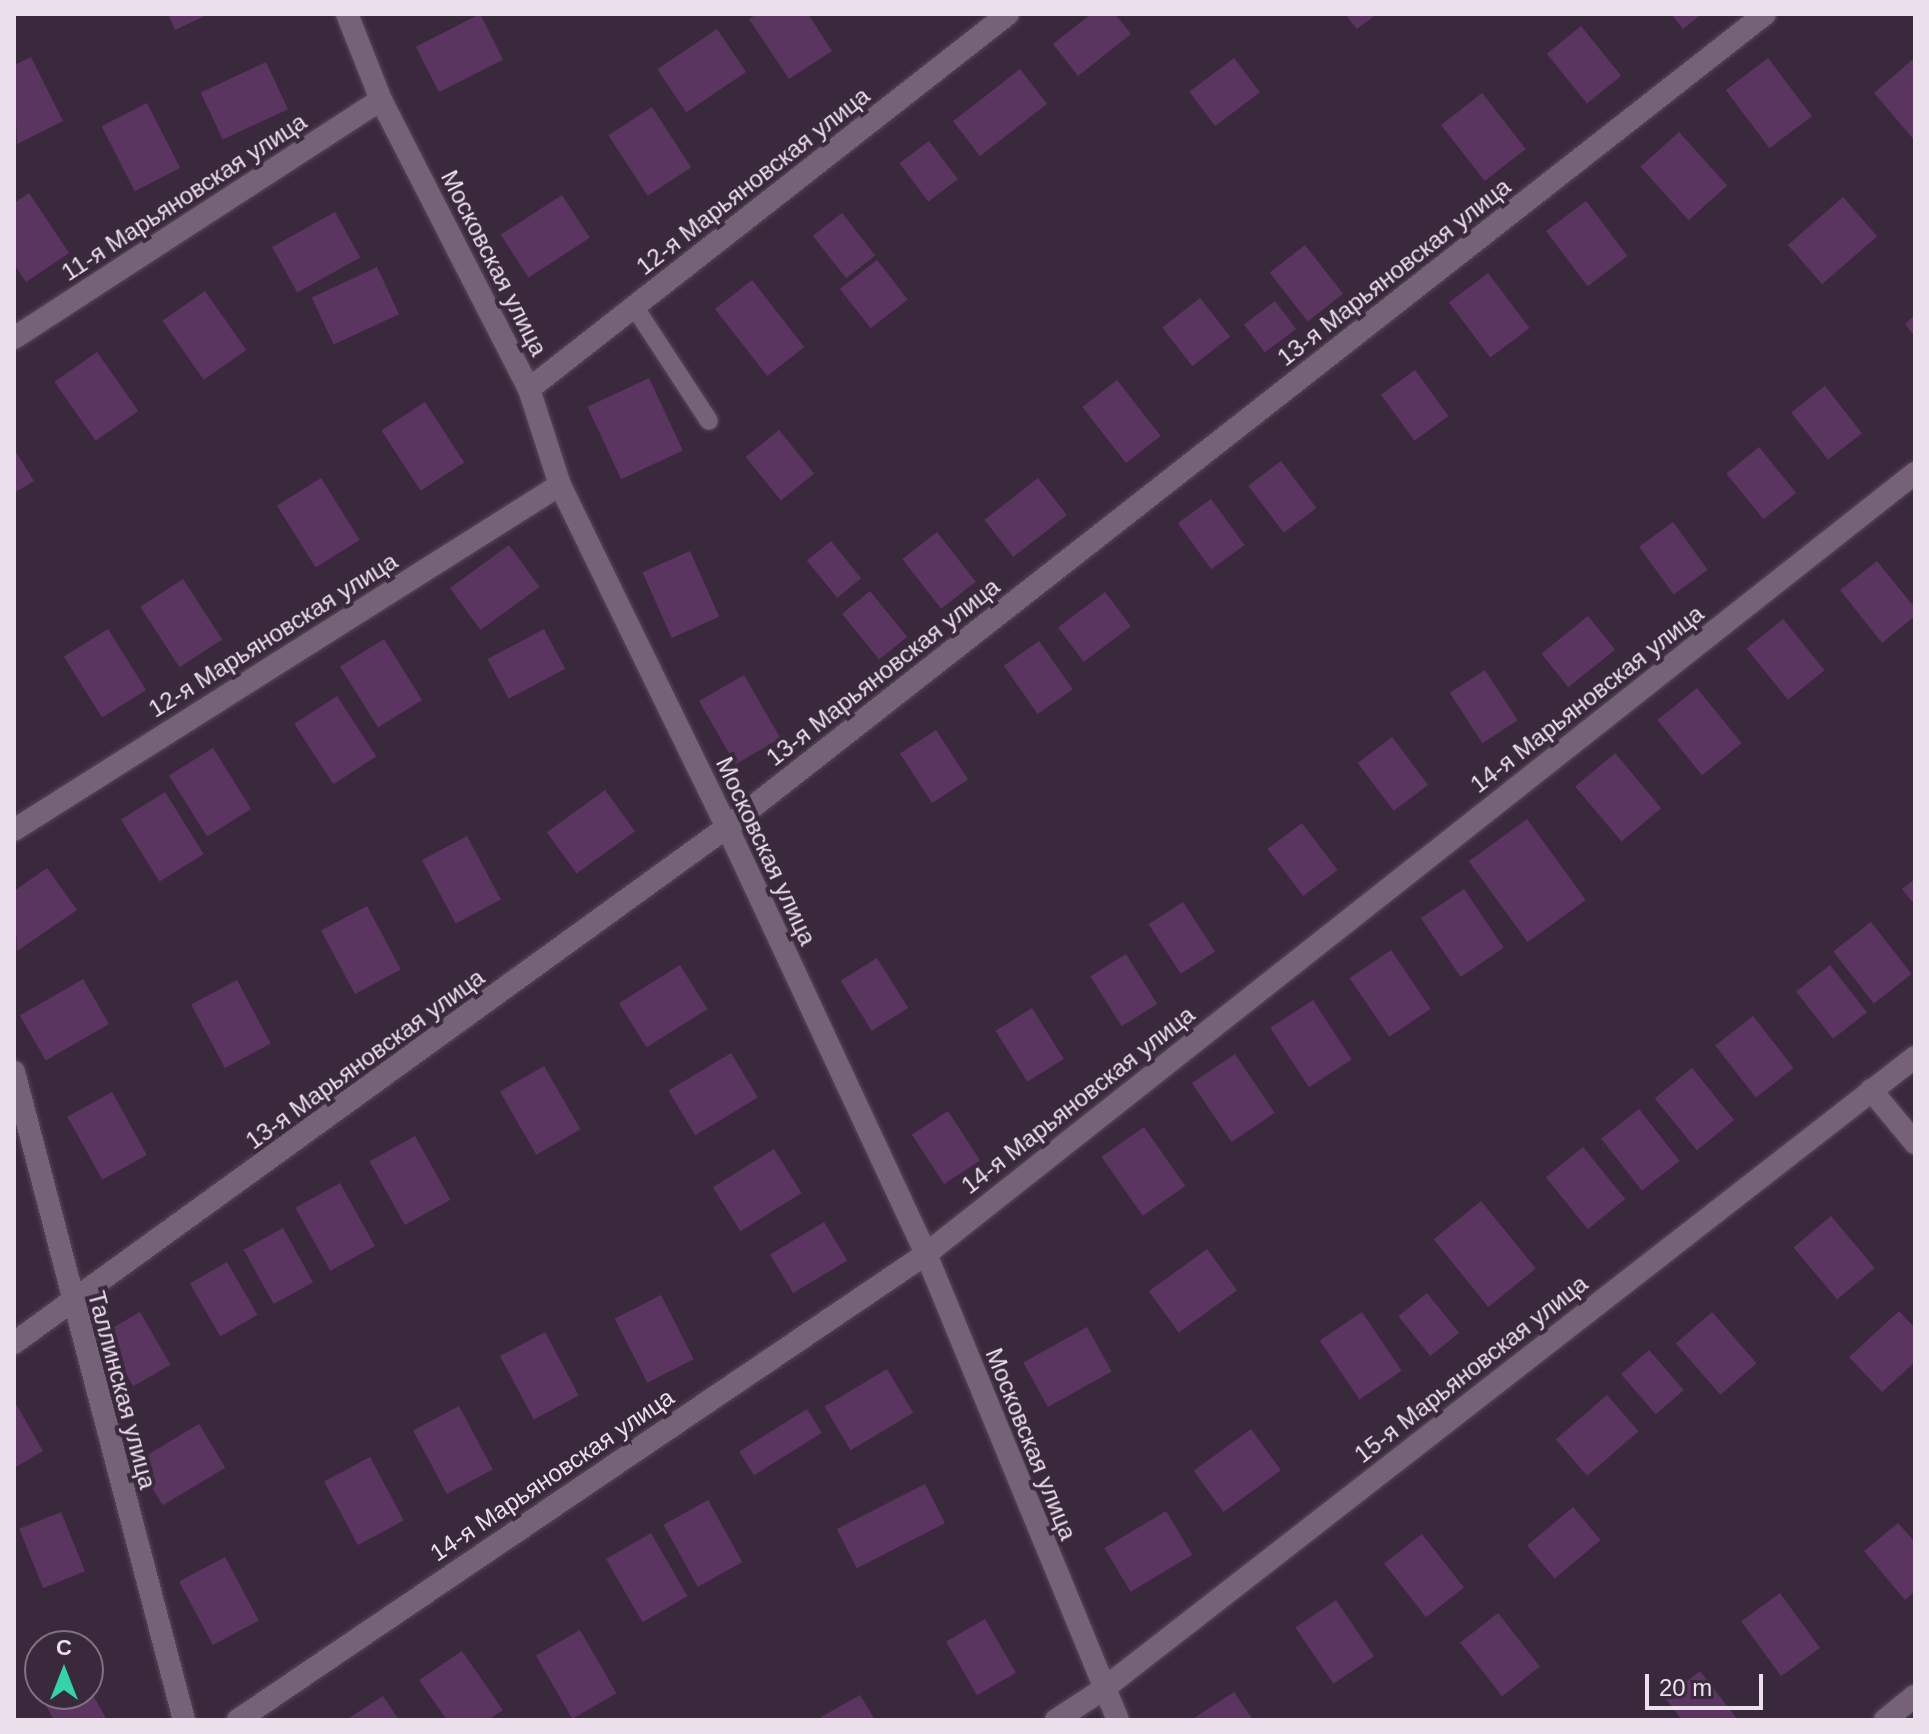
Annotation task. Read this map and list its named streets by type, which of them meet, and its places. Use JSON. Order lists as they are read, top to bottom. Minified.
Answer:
{"streets":{"street":["12-я Марьяновская улица","11-я Марьяновская улица","Московская улица","13-я Марьяновская улица","14-я Марьяновская улица","15-я Марьяновская улица","Таллинская улица"]},"crossings":[["12-я Марьяновская улица","Московская улица"],["11-я Марьяновская улица","Московская улица"],["Московская улица","13-я Марьяновская улица"],["Московская улица","14-я Марьяновская улица"],["Московская улица","15-я Марьяновская улица"],["13-я Марьяновская улица","Таллинская улица"]],"scale_bar":"20 m","north":"top"}
